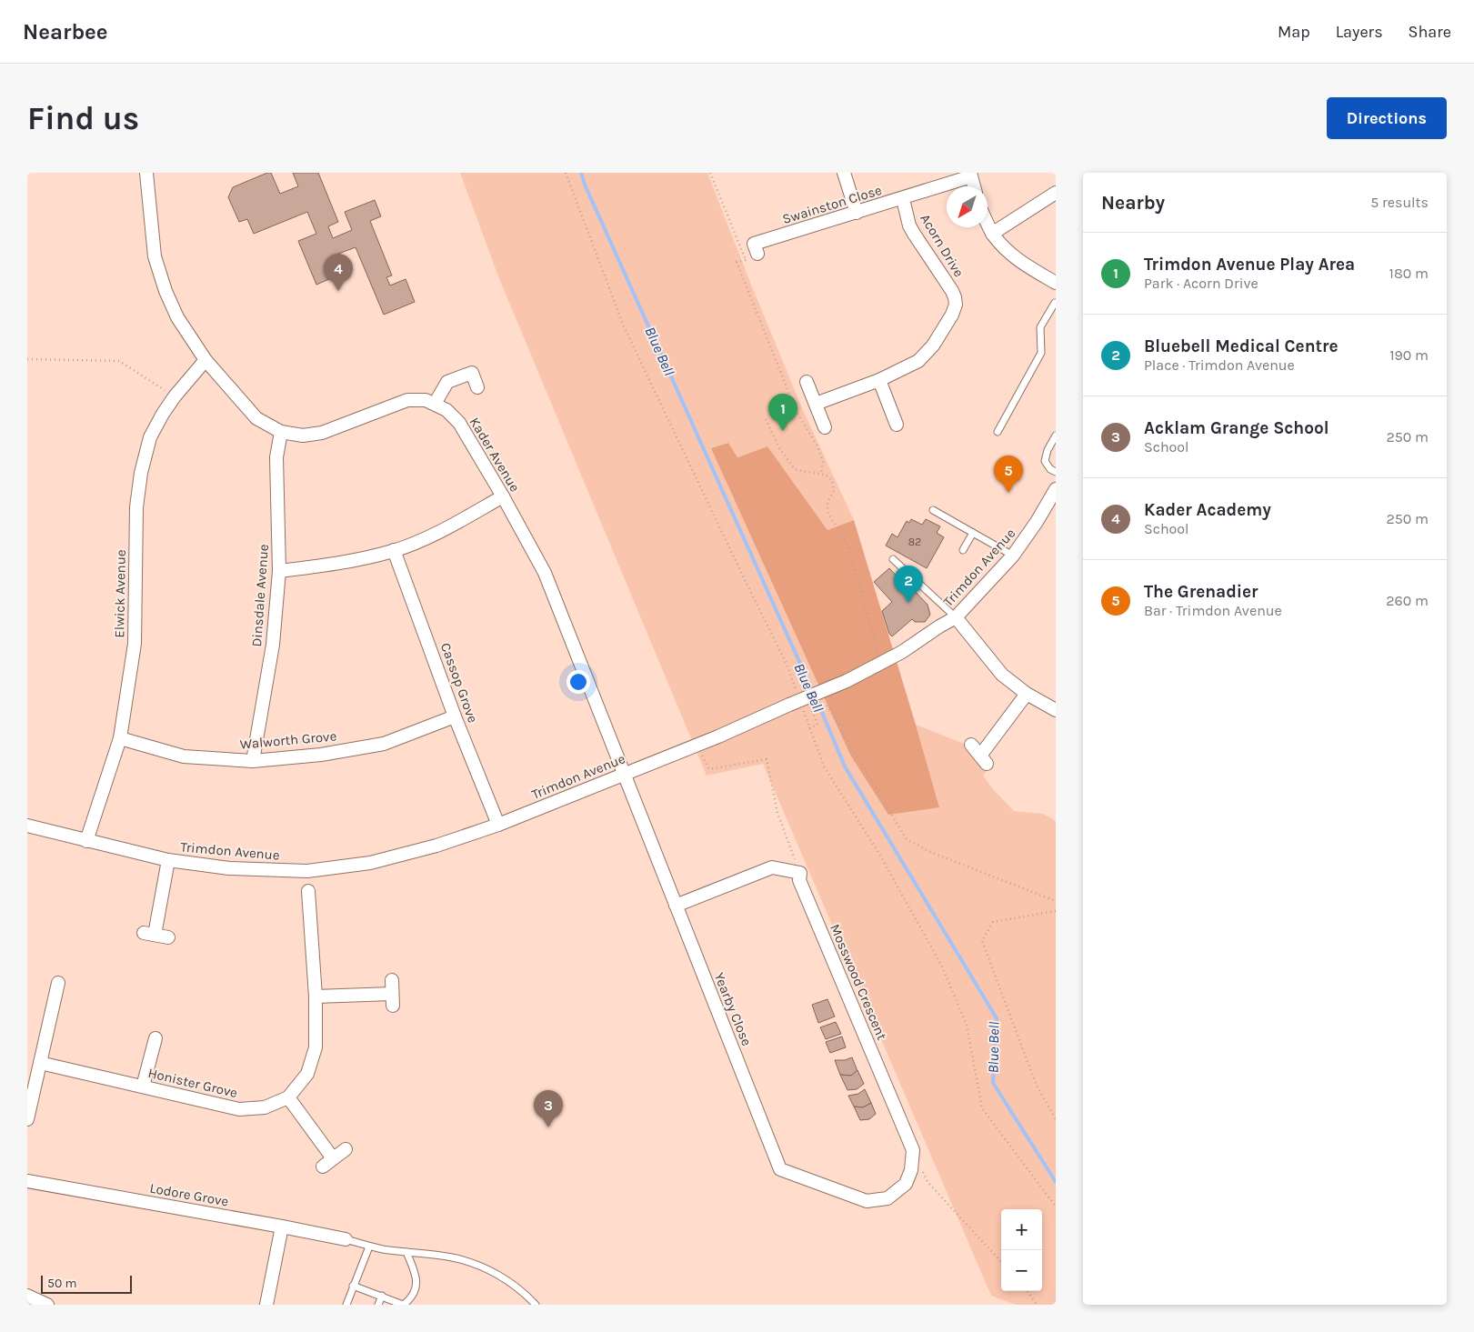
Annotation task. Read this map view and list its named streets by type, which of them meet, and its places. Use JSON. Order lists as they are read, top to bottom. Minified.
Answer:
{"streets":{"street":["Swainston Close","Acorn Drive","Kader Avenue","Trimdon Avenue","Elwick Avenue","Dinsdale Avenue","Cassop Grove","Walworth Grove","Mosswood Crescent","Yearby Close","Honister Grove","Lodore Grove"]},"crossings":[["Swainston Close","Acorn Drive"],["Kader Avenue","Trimdon Avenue"],["Kader Avenue","Elwick Avenue"],["Kader Avenue","Dinsdale Avenue"],["Kader Avenue","Yearby Close"],["Trimdon Avenue","Elwick Avenue"],["Trimdon Avenue","Cassop Grove"],["Trimdon Avenue","Yearby Close"],["Elwick Avenue","Walworth Grove"],["Dinsdale Avenue","Walworth Grove"],["Cassop Grove","Walworth Grove"],["Mosswood Crescent","Yearby Close"]],"water":["Blue Bell"],"house_numbers":["82"],"scale_bar":"50 m","north":"bottom left","page":{"header":"Nearbee","nav":["Map","Layers","Share"],"buttons":"Directions","title":"Find us","heading":["Nearby","5 results"],"list":[{"mark":"1","name":"Trimdon Avenue Play Area","note":"Park · Acorn Drive","value":"180 m"},{"mark":"2","name":"Bluebell Medical Centre","note":"Place · Trimdon Avenue","value":"190 m"},{"mark":"3","name":"Acklam Grange School","note":"School","value":"250 m"},{"mark":"4","name":"Kader Academy","note":"School","value":"250 m"},{"mark":"5","name":"The Grenadier","note":"Bar · Trimdon Avenue","value":"260 m"}],"pins":["4","1","5","2","3"],"map_buttons":["+","−"],"scale":"50 m"}}
